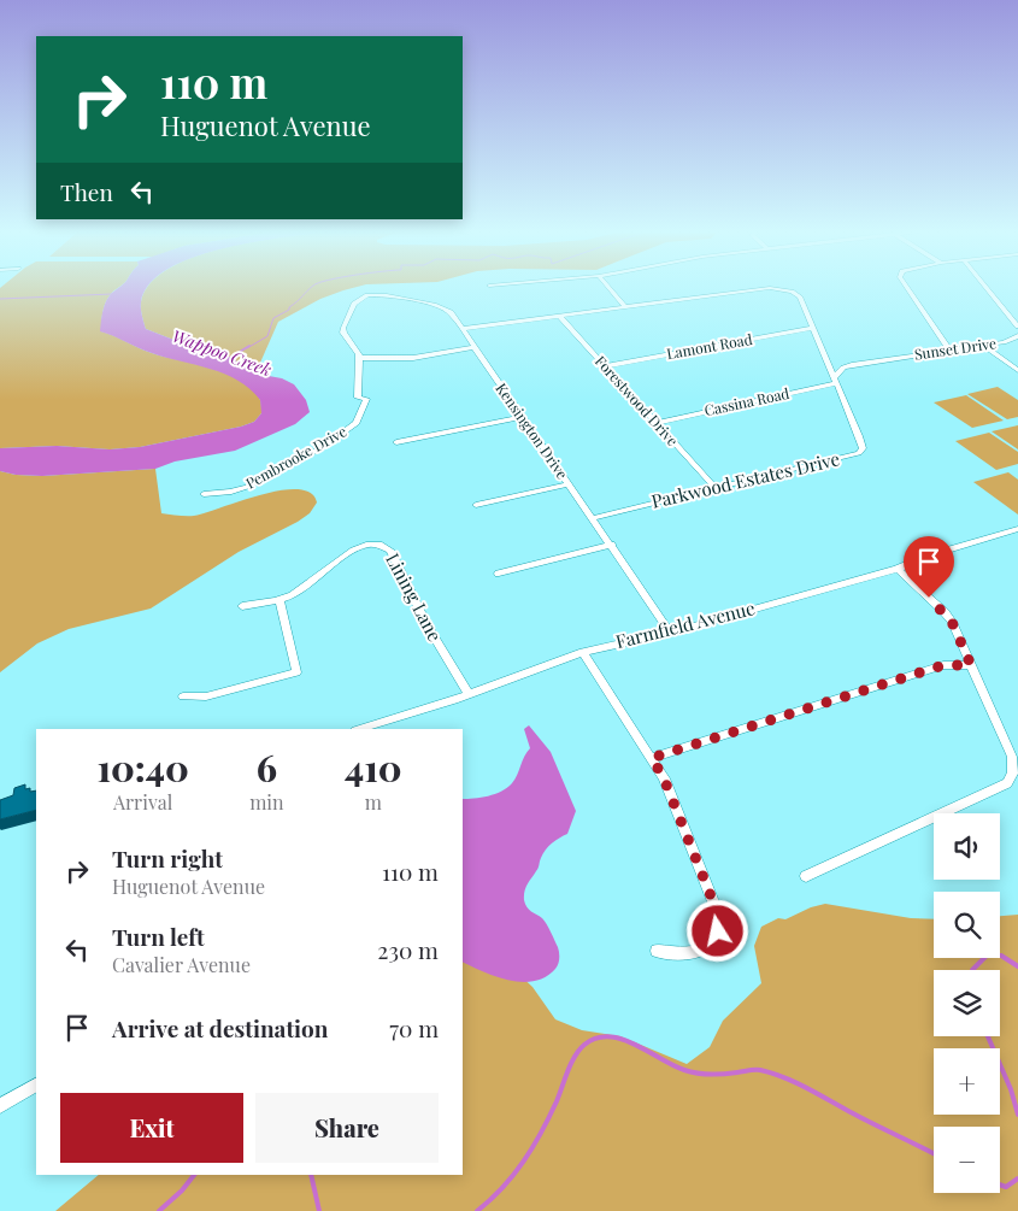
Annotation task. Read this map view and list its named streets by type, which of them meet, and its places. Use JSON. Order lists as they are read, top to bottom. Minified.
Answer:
{"streets":{"street":["Lamont Road","Sunset Drive","Forestwood Drive","Cassina Road","Kensington Drive","Pembrooke Drive","Parkwood Estates Drive","Lining Lane","Farmfield Avenue"]},"crossings":[["Lamont Road","Forestwood Drive"],["Sunset Drive","Cassina Road"],["Sunset Drive","Parkwood Estates Drive"],["Forestwood Drive","Cassina Road"],["Forestwood Drive","Parkwood Estates Drive"],["Cassina Road","Parkwood Estates Drive"],["Kensington Drive","Pembrooke Drive"],["Kensington Drive","Parkwood Estates Drive"],["Kensington Drive","Farmfield Avenue"],["Lining Lane","Farmfield Avenue"]],"water":["Wappoo Creek"],"page":{"turn":["110 m","Huguenot Avenue"],"then":"Then","eta":["10:40","Arrival","6","min","410","m"],"map_buttons":["+","−"],"list":[{"name":"Turn right","note":"Huguenot Avenue","value":"110 m"},{"name":"Turn left","note":"Cavalier Avenue","value":"230 m"},{"name":"Arrive at destination","value":"70 m"}],"buttons":["Exit","Share"]}}
